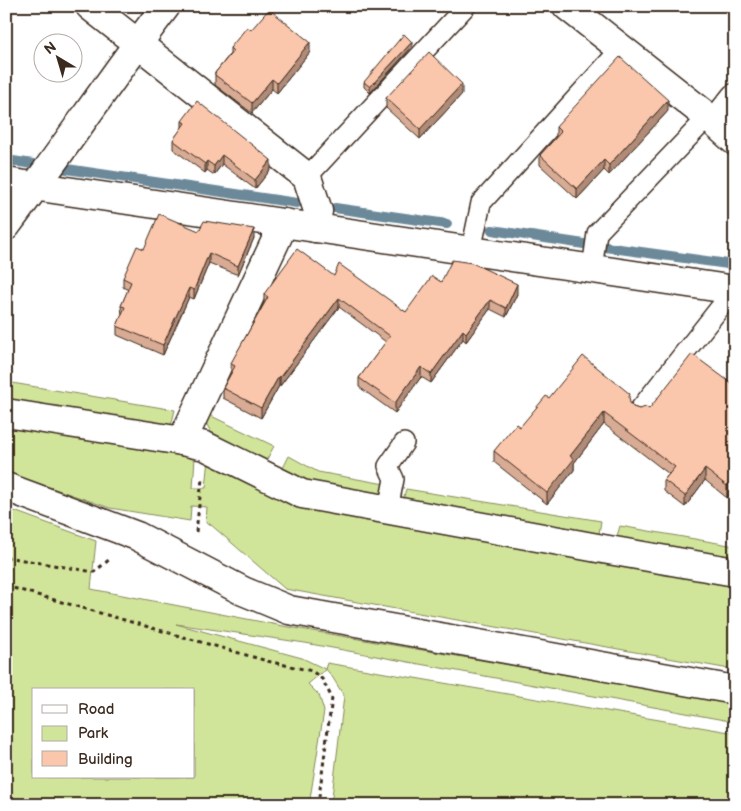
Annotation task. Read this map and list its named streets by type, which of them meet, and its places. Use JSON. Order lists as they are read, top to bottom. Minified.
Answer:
{"legend":["Road","Park","Building"],"north":"top left"}
